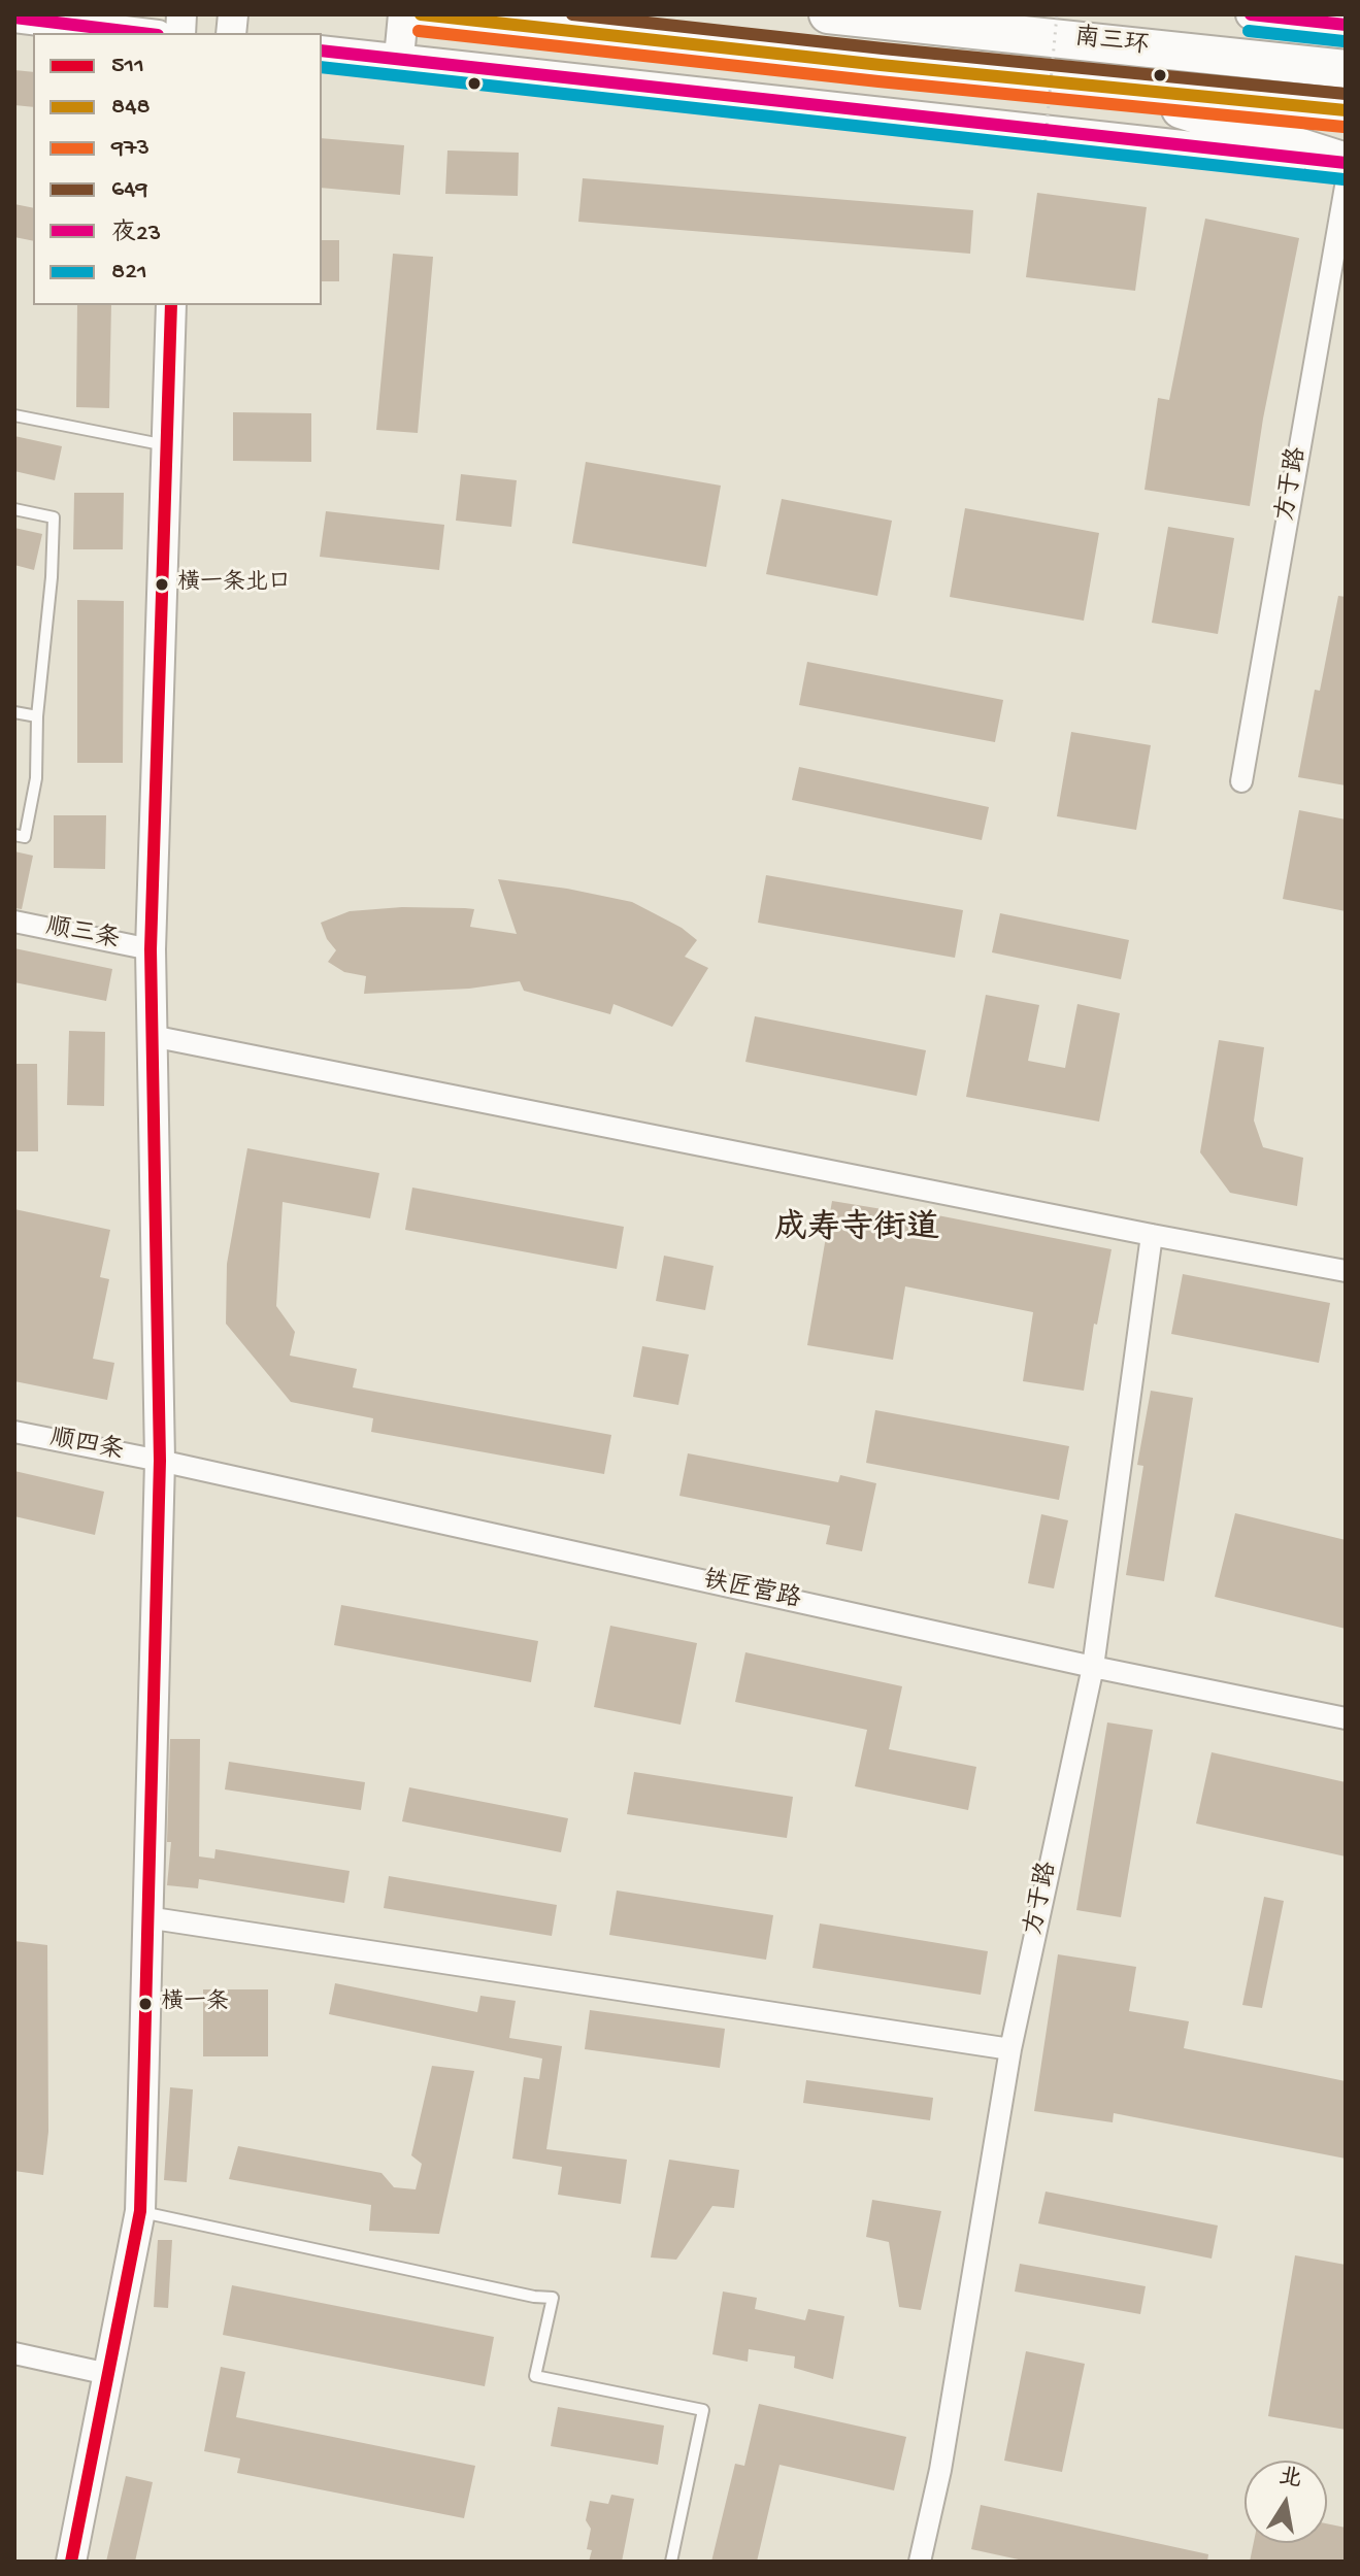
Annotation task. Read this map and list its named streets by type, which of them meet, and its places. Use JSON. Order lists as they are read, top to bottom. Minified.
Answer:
{"streets":{"highway":["南三环"],"street":["方于路","顺三条","顺四条","铁匠营路"]},"crossings":[["方于路","铁匠营路"],["顺四条","铁匠营路"]],"districts":["成寿寺街道"],"places":["横一条北口","横一条"],"lines":["transit line 848","transit line 649","transit line 夜23","transit line 973","transit line 821","transit line 511"],"legend":["511","848","973","649","夜23","821"],"north":"top"}
